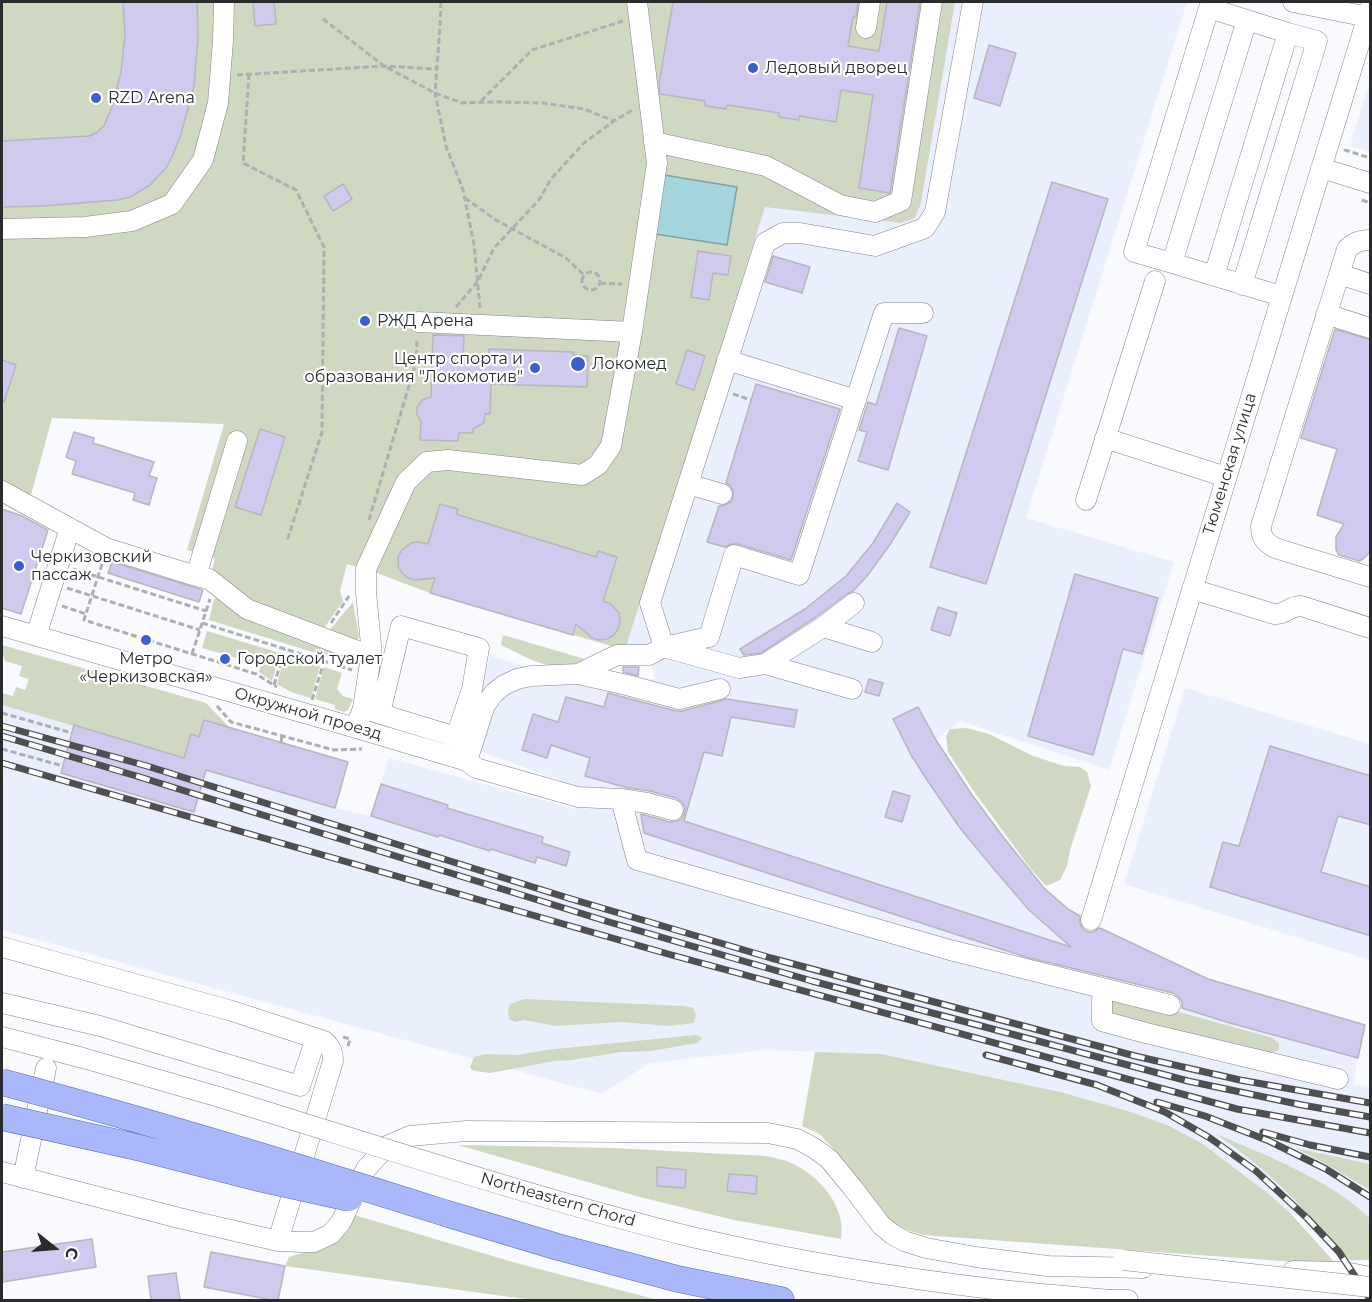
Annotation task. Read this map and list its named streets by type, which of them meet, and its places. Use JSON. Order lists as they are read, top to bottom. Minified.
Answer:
{"streets":{"street":["Тюменская улица","Окружной проезд","Northeastern Chord"]},"places":["Ледовый дворец","RZD Arena","РЖД Арена","Локомед","Центр спорта и образования \"Локомотив\"","Черкизовский пассаж","Метро «Черкизовская»","Городской туалет"],"north":"right"}
